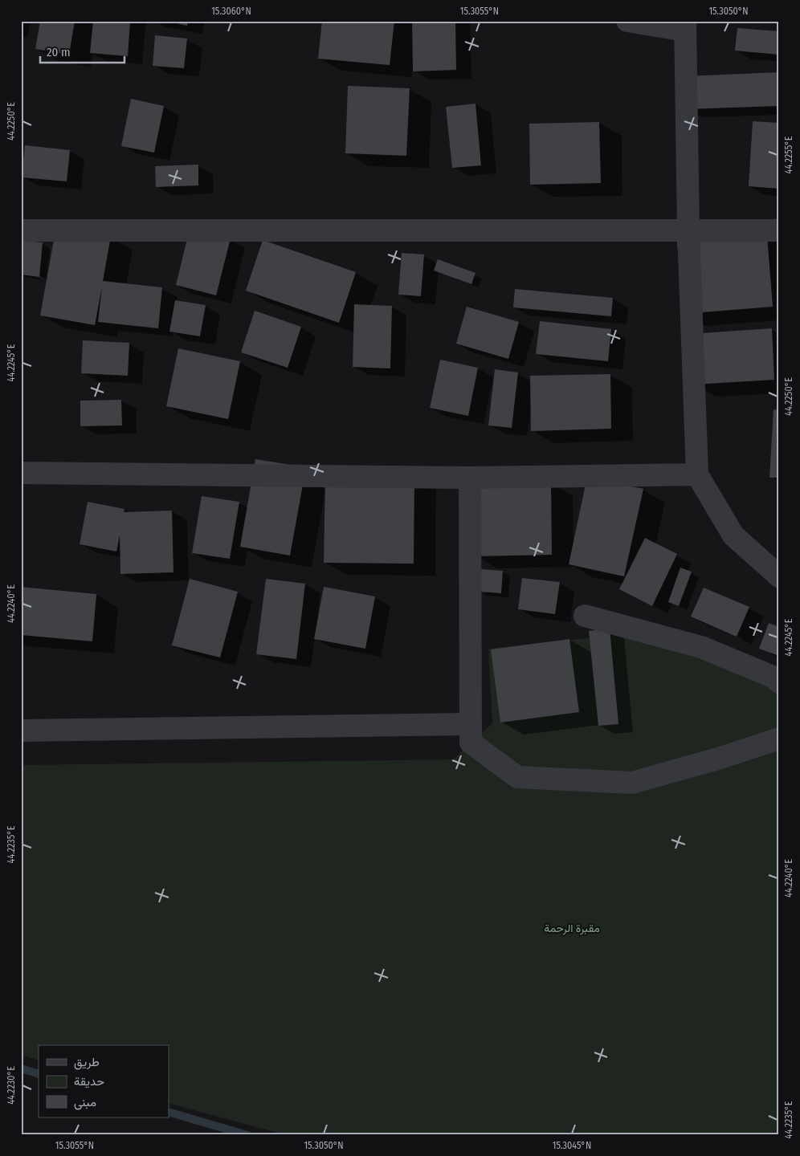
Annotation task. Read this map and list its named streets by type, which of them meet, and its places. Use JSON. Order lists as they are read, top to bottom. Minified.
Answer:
{"parks":["مقبرة الرحمة"],"legend":["طريق","حديقة","مبنى"],"scale_bar":"20 m","coordinates":["15.3060°N","15.3055°N","15.3050°N","44.2250°E","44.2255°E","44.2245°E","44.2240°E","44.2235°E","44.2230°E","15.3045°N"]}
